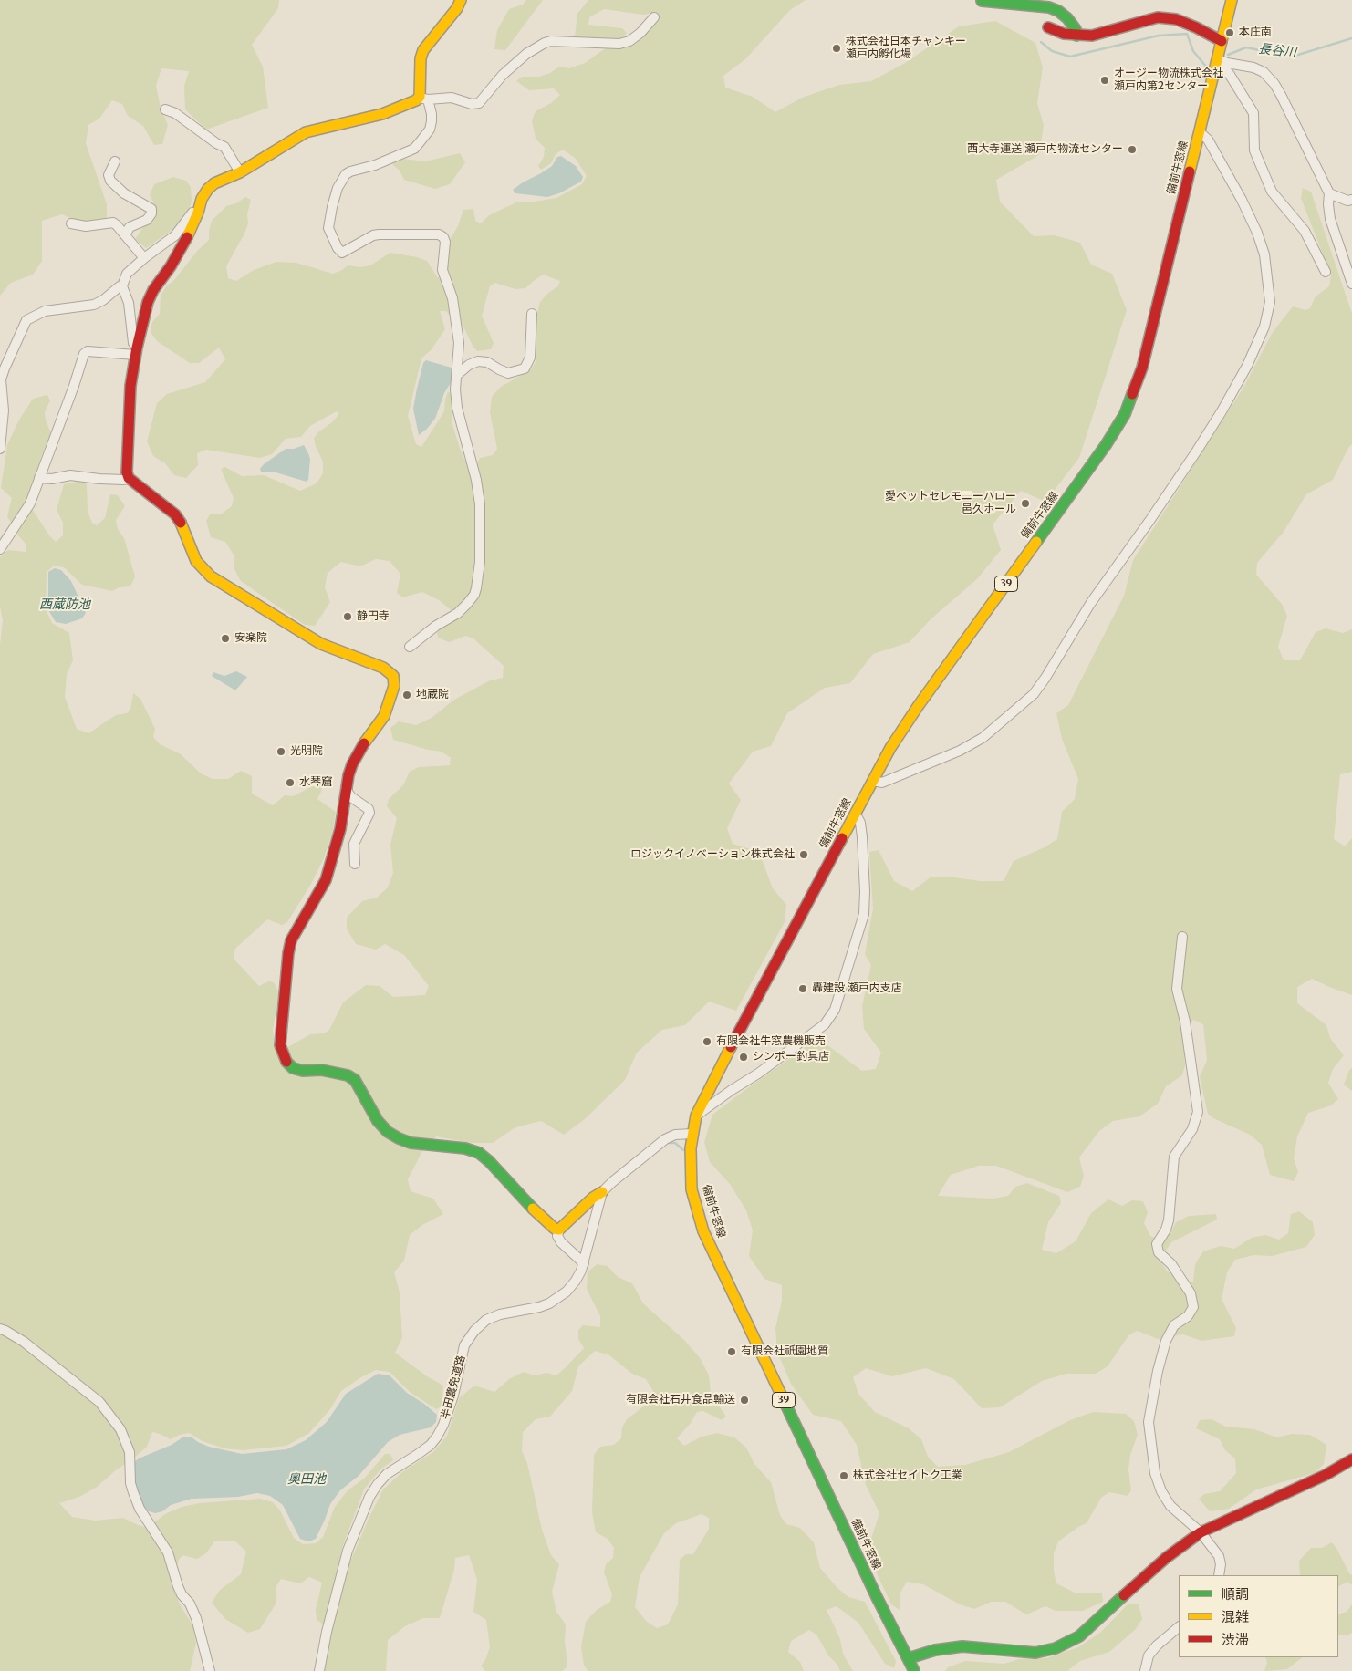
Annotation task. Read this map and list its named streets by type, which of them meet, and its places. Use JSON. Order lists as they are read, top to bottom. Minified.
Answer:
{"streets":{"street":["備前牛窓線","39","半田農免道路"]},"water":["長谷川","西蔵防池","奥田池"],"places":["本庄南","株式会社日本チャンキー 瀬戸内孵化場","オージー物流株式会社 瀬戸内第2センター","西大寺運送 瀬戸内物流センター","愛ペットセレモニーハロー 邑久ホール","静円寺","安楽院","地蔵院","光明院","水琴窟","ロジックイノベーション株式会社","轟建設 瀬戸内支店","有限会社牛窓農機販売","シンポー釣具店","有限会社祇園地質","有限会社石井食品輸送","株式会社セイトク工業"],"legend":["順調","混雑","渋滞"]}
